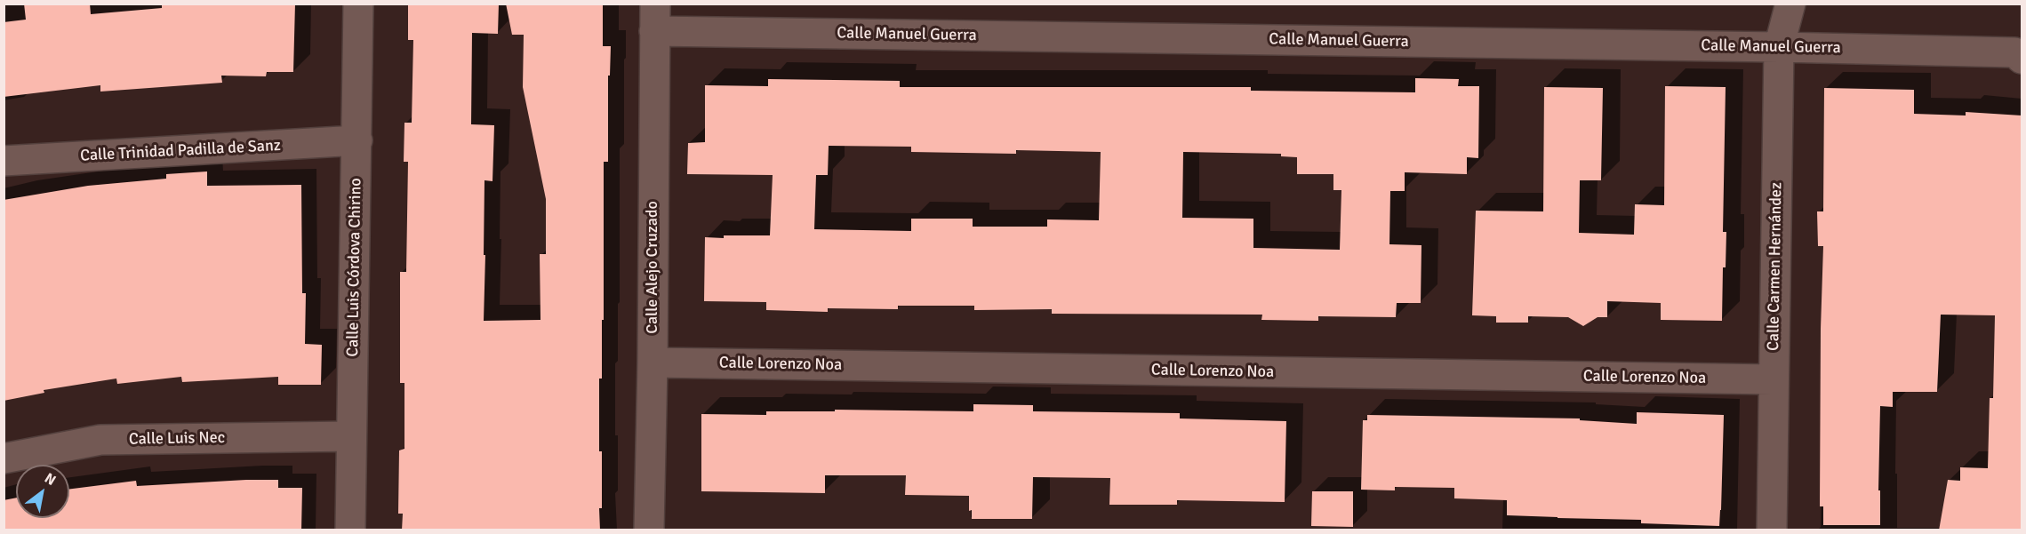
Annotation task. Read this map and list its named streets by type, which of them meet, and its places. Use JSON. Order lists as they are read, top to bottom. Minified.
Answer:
{"streets":{"street":["Calle Manuel Guerra","Calle Trinidad Padilla de Sanz","Calle Carmen Hernández","Calle Luis Córdova Chirino","Calle Alejo Cruzado","Calle Lorenzo Noa","Calle Luis Nec"]},"crossings":[["Calle Manuel Guerra","Calle Carmen Hernández"],["Calle Manuel Guerra","Calle Alejo Cruzado"],["Calle Trinidad Padilla de Sanz","Calle Luis Córdova Chirino"],["Calle Carmen Hernández","Calle Lorenzo Noa"],["Calle Luis Córdova Chirino","Calle Luis Nec"],["Calle Alejo Cruzado","Calle Lorenzo Noa"]],"north":"top right"}
